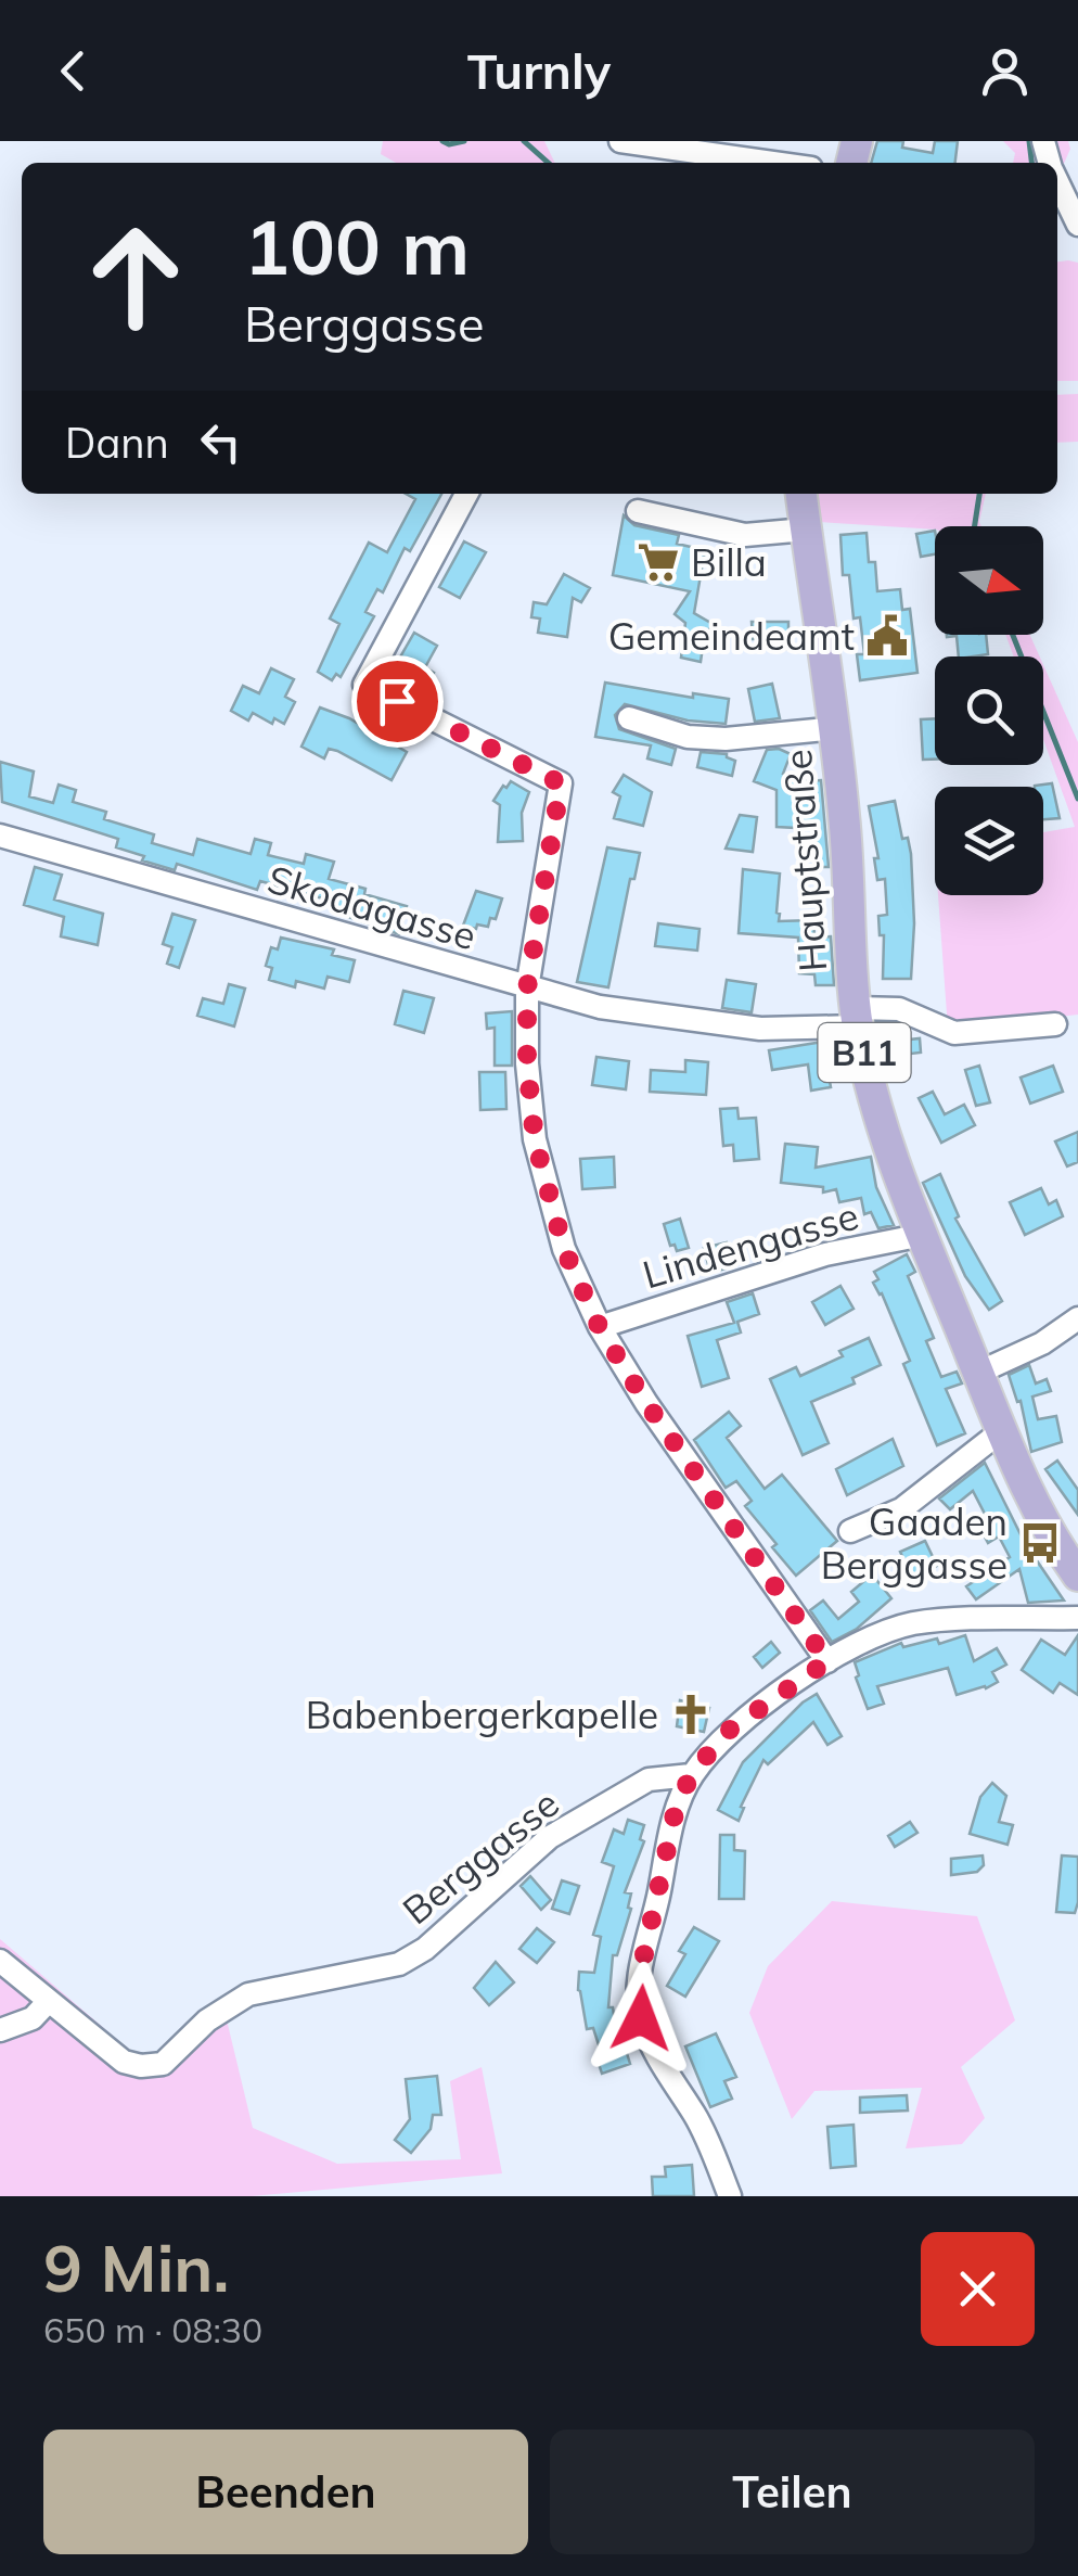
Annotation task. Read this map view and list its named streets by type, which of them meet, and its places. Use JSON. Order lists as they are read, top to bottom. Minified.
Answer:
{"streets":{"main road":["Hauptstraße","B11"],"street":["Skodagasse","Lindengasse","Berggasse"]},"crossings":[["Hauptstraße","Skodagasse"],["Hauptstraße","Lindengasse"]],"places":{"supermarket":["Billa"],"public building":["Gemeindeamt"],"bus stop":["Gaaden Berggasse"],"church":["Babenbergerkapelle"]},"north":"right","page":{"header":"Turnly","turn":["100 m","Berggasse"],"then":"Dann","heading":["9 Min.","650 m · 08:30"],"buttons":["Beenden","Teilen"]}}
